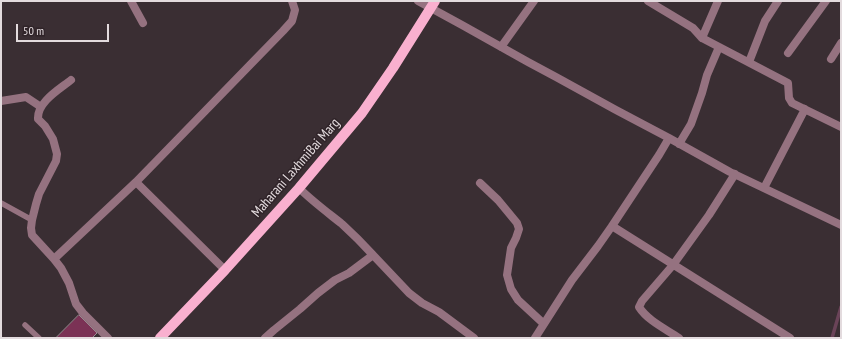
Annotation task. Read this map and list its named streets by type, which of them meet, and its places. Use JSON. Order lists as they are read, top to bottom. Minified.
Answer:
{"streets":{"main road":["Maharani LaxhmiBai Marg"]},"scale_bar":"50 m"}
